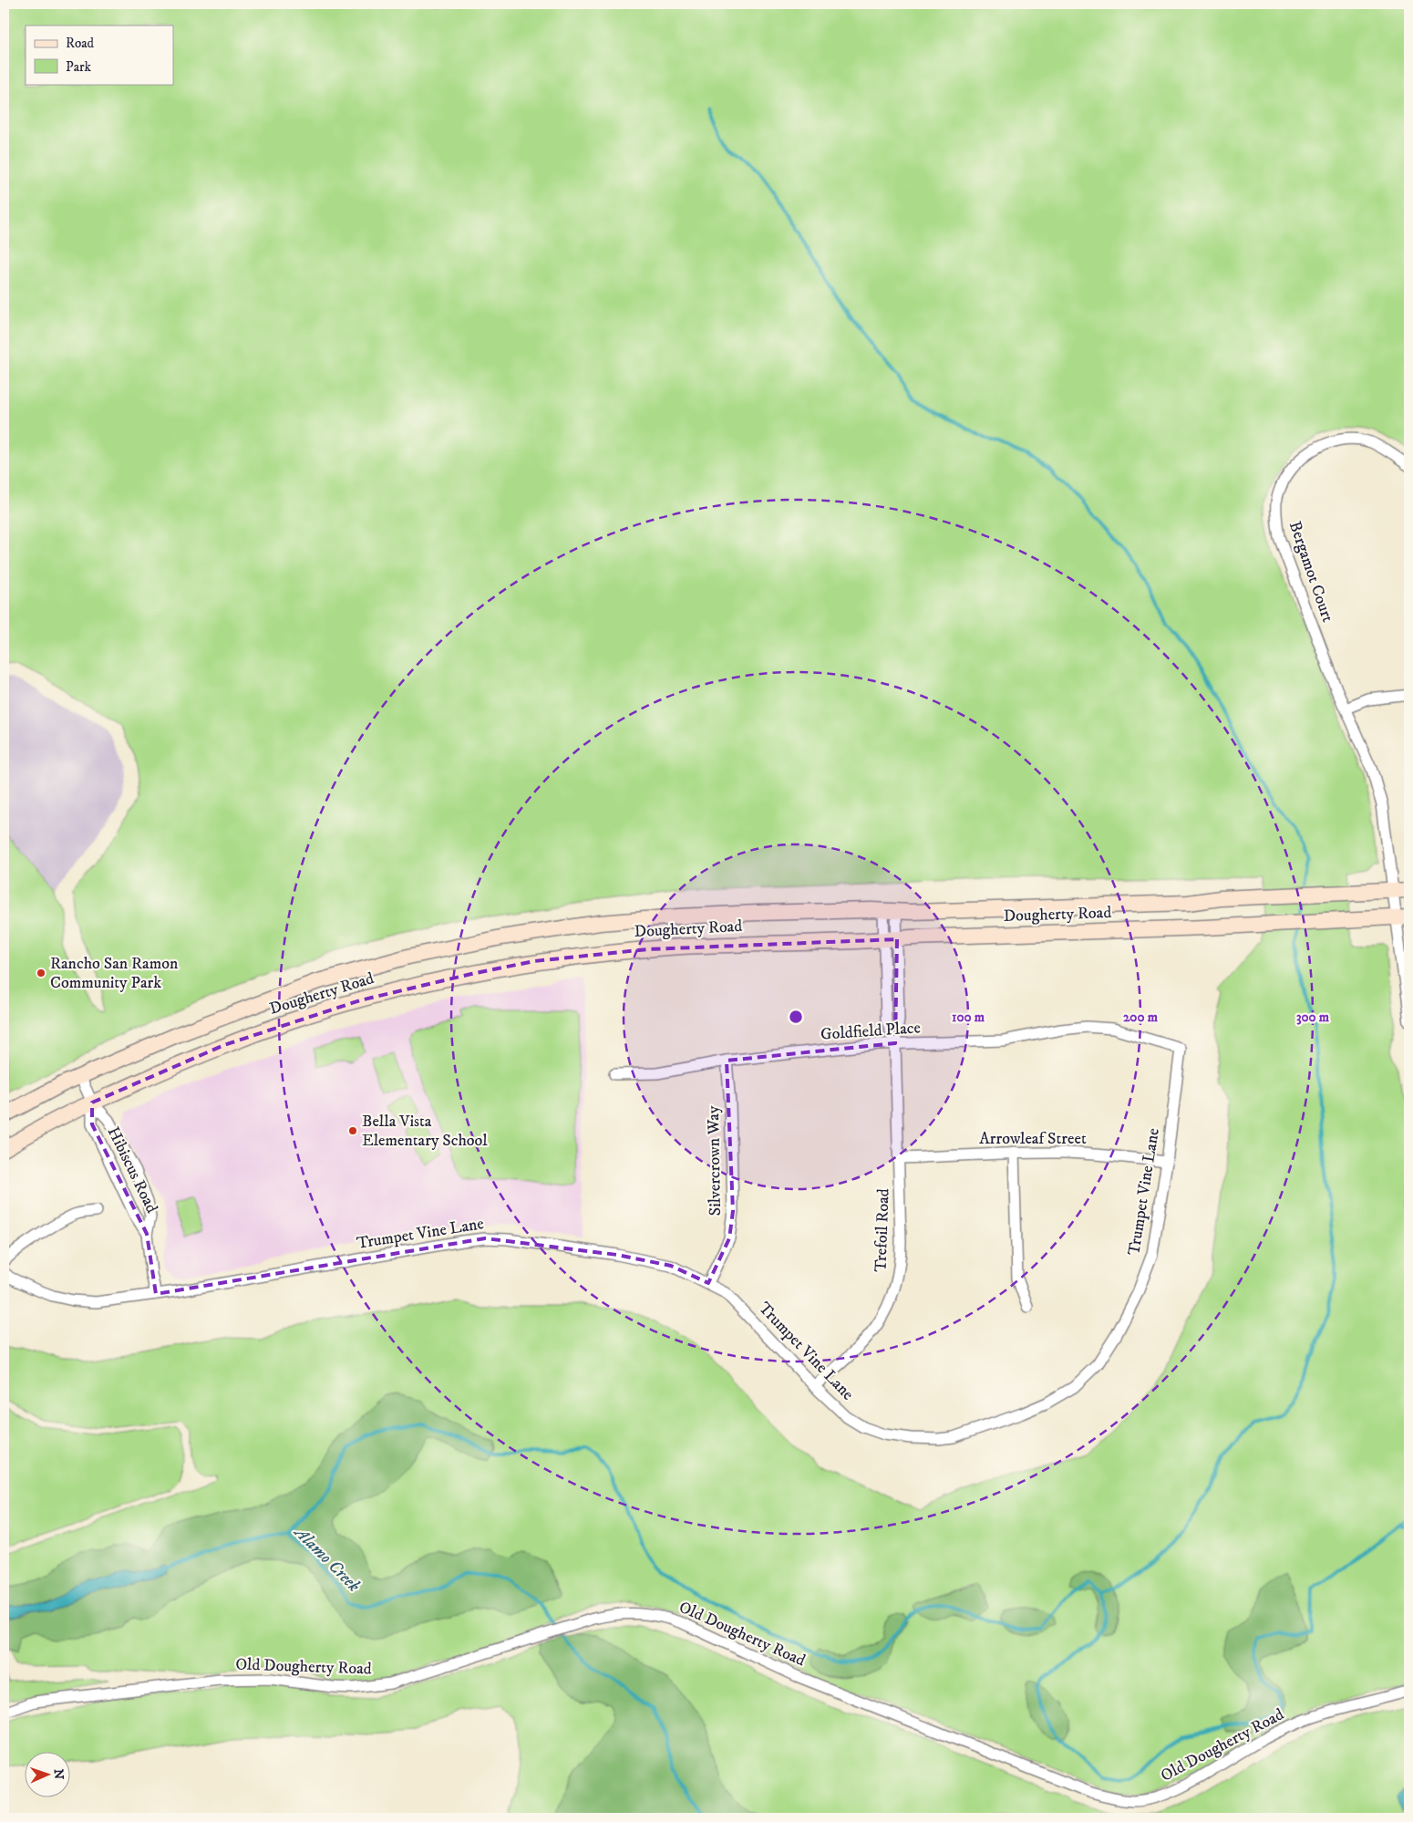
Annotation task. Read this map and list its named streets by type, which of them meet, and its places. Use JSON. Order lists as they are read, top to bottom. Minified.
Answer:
{"streets":{"main road":["Dougherty Road"],"street":["Bergamot Court","Goldfield Place","Arrowleaf Street","Silvercrown Way","Hibiscus Road","Trumpet Vine Lane","Trefoil Road","Old Dougherty Road"]},"crossings":[["Bergamot Court","Dougherty Road"],["Dougherty Road","Hibiscus Road"],["Dougherty Road","Trefoil Road"],["Goldfield Place","Silvercrown Way"],["Goldfield Place","Trumpet Vine Lane"],["Goldfield Place","Trefoil Road"],["Arrowleaf Street","Trumpet Vine Lane"],["Arrowleaf Street","Trefoil Road"],["Silvercrown Way","Trumpet Vine Lane"],["Hibiscus Road","Trumpet Vine Lane"],["Trumpet Vine Lane","Trefoil Road"]],"water":["Alamo Creek"],"places":["Rancho San Ramon Community Park","Bella Vista Elementary School"],"legend":["Road","Park"],"north":"right","rings":["100 m","200 m","300 m"]}
